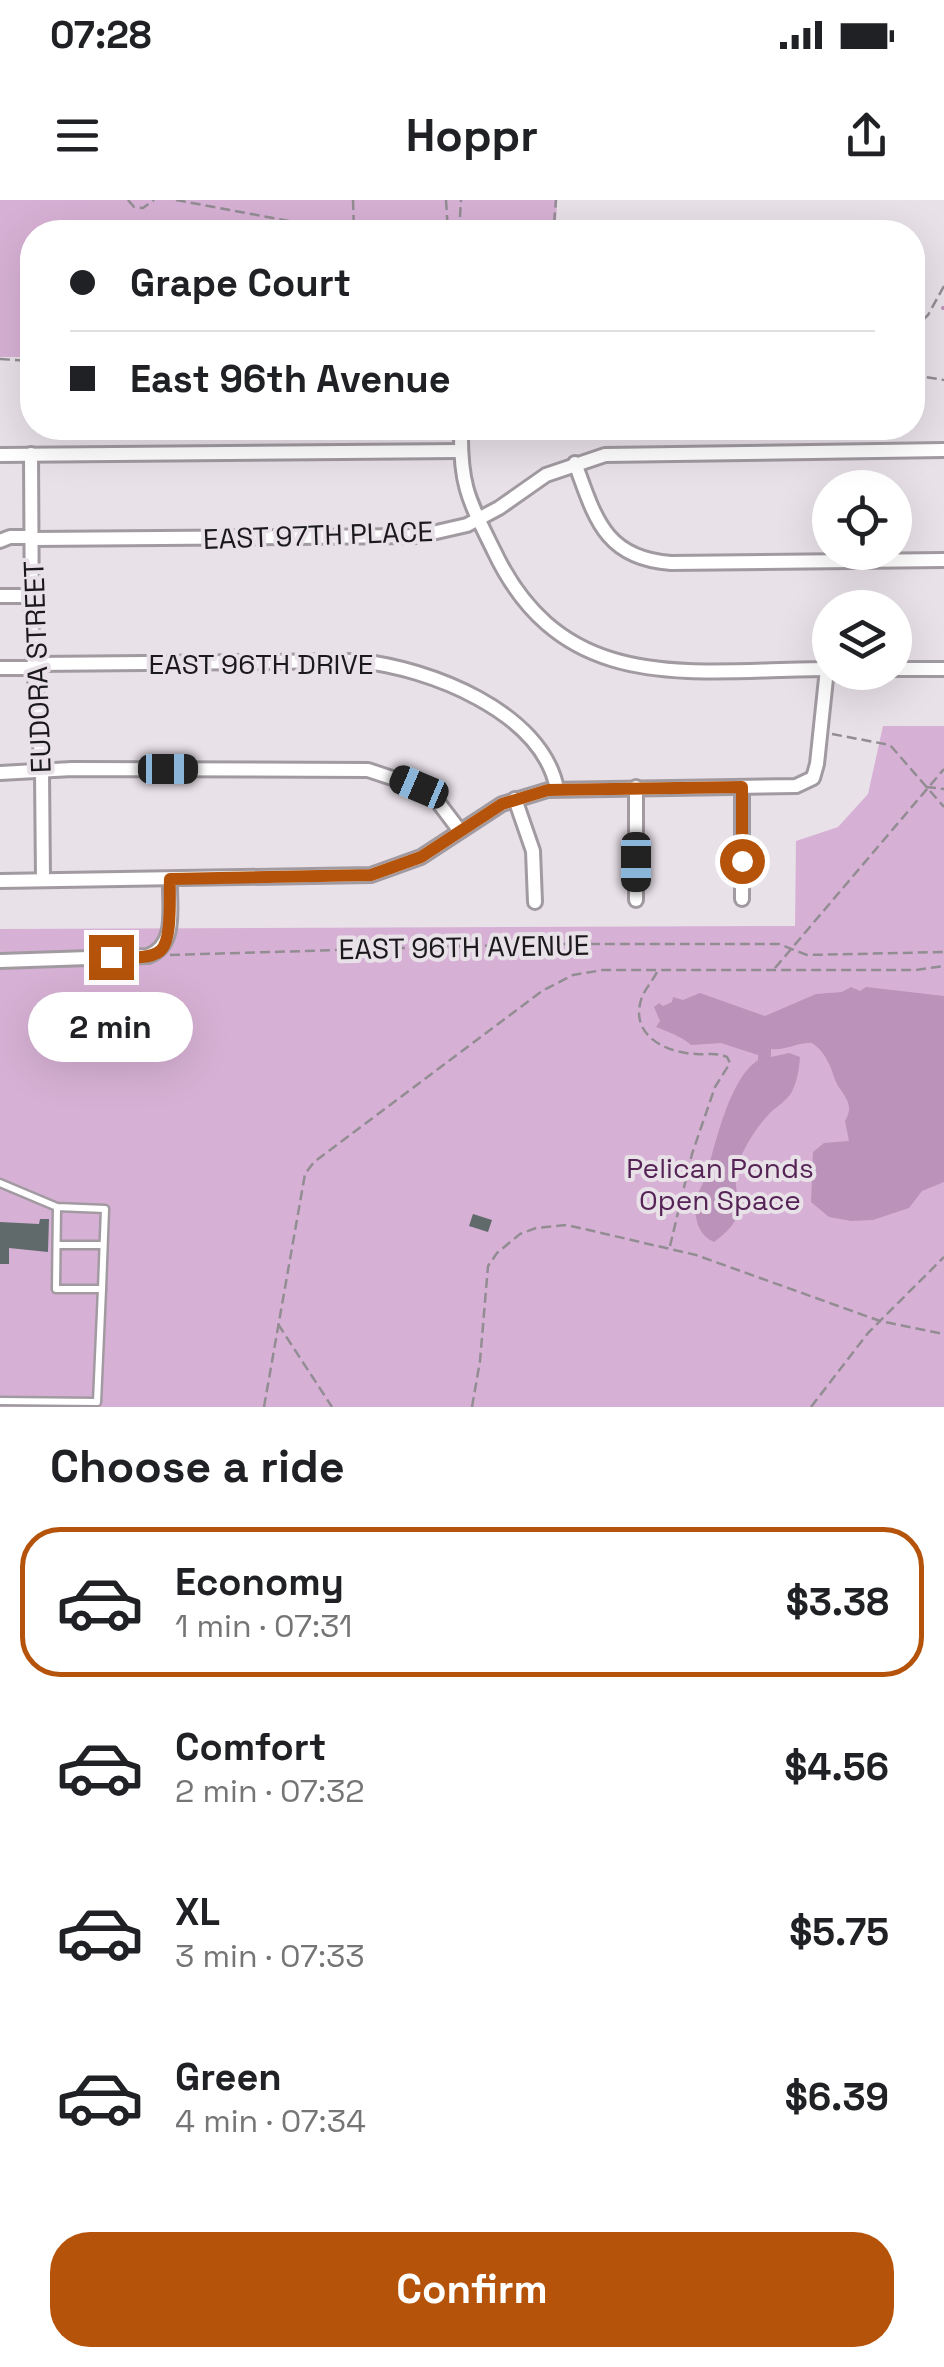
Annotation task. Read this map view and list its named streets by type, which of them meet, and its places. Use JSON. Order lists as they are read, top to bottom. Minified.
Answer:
{"streets":{"street":["EAST 97TH PLACE","EAST 96TH DRIVE","EUDORA STREET"],"path":["EAST 96TH AVENUE"]},"crossings":[["EAST 97TH PLACE","EUDORA STREET"],["EAST 96TH DRIVE","EUDORA STREET"]],"parks":["Pelican Ponds Open Space"],"page":{"status":"07:28","header":"Hoppr","banner":["Grape Court","East 96th Avenue"],"bubble":"2 min","heading":"Choose a ride","list":[{"name":"Economy","note":"1 min · 07:31","value":"$3.38"},{"name":"Comfort","note":"2 min · 07:32","value":"$4.56"},{"name":"XL","note":"3 min · 07:33","value":"$5.75"},{"name":"Green","note":"4 min · 07:34","value":"$6.39"}],"buttons":"Confirm"}}
